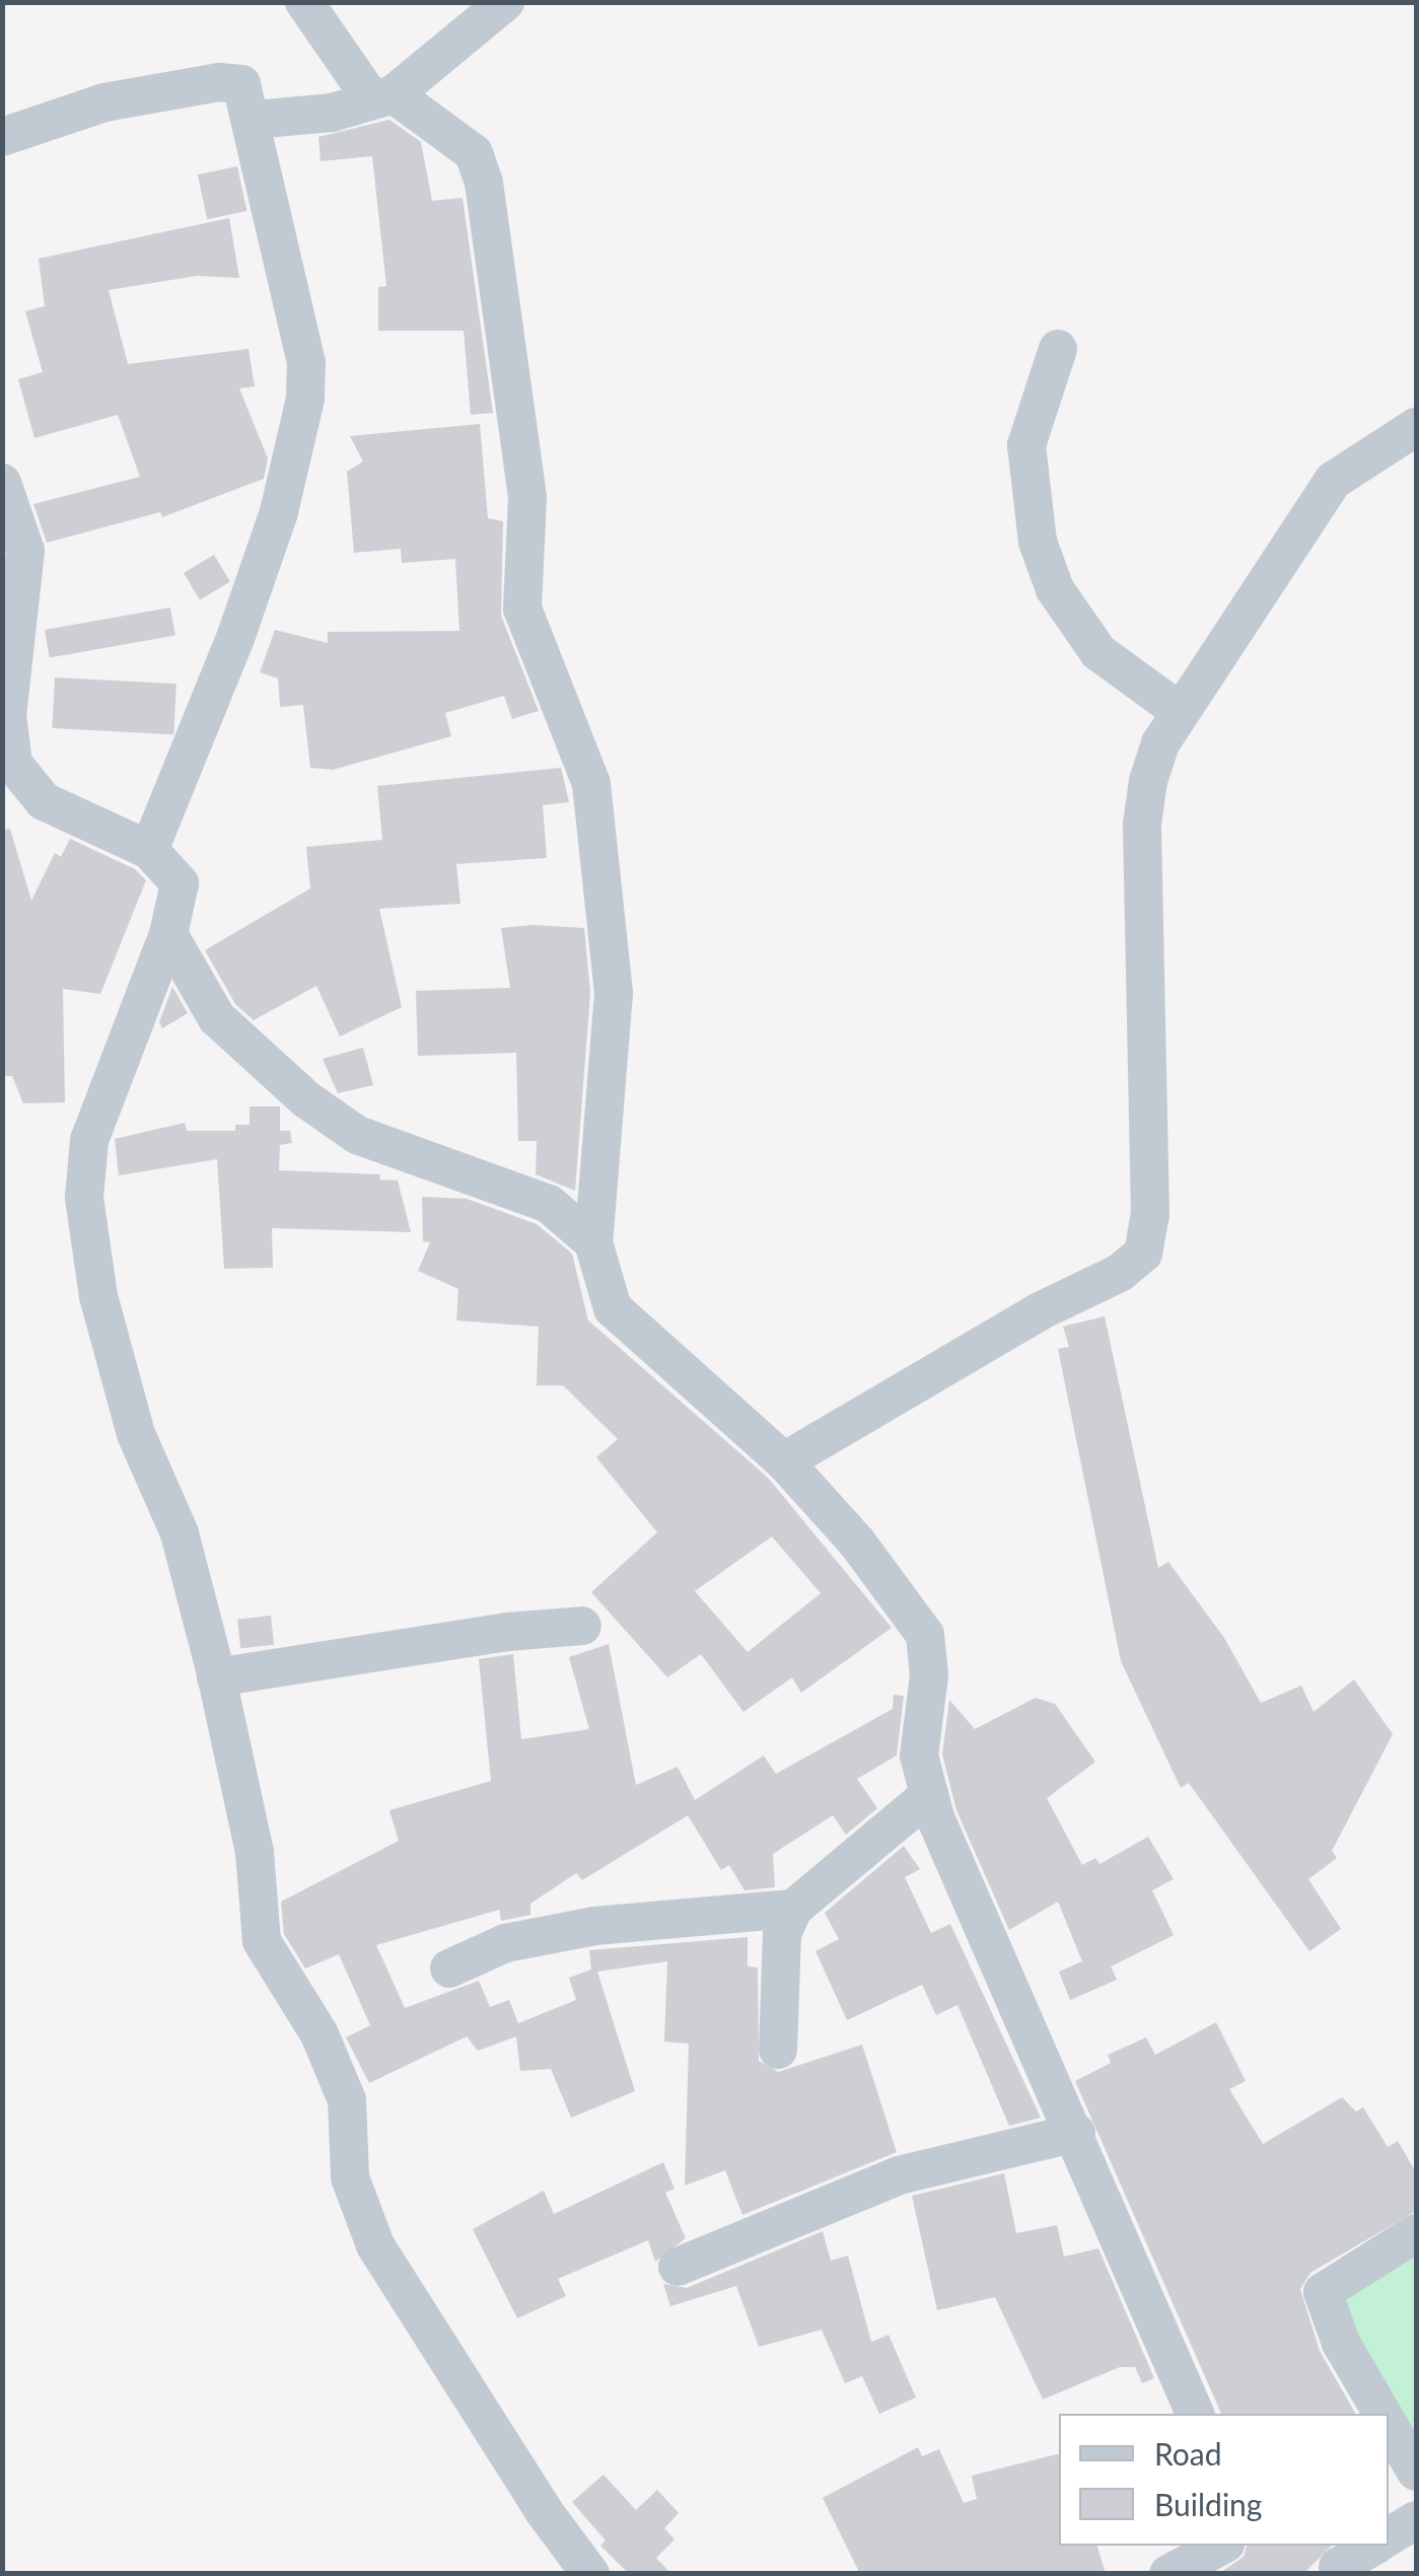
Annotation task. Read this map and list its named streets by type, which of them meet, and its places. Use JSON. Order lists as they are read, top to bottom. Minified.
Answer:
{"legend":["Road","Building"]}
